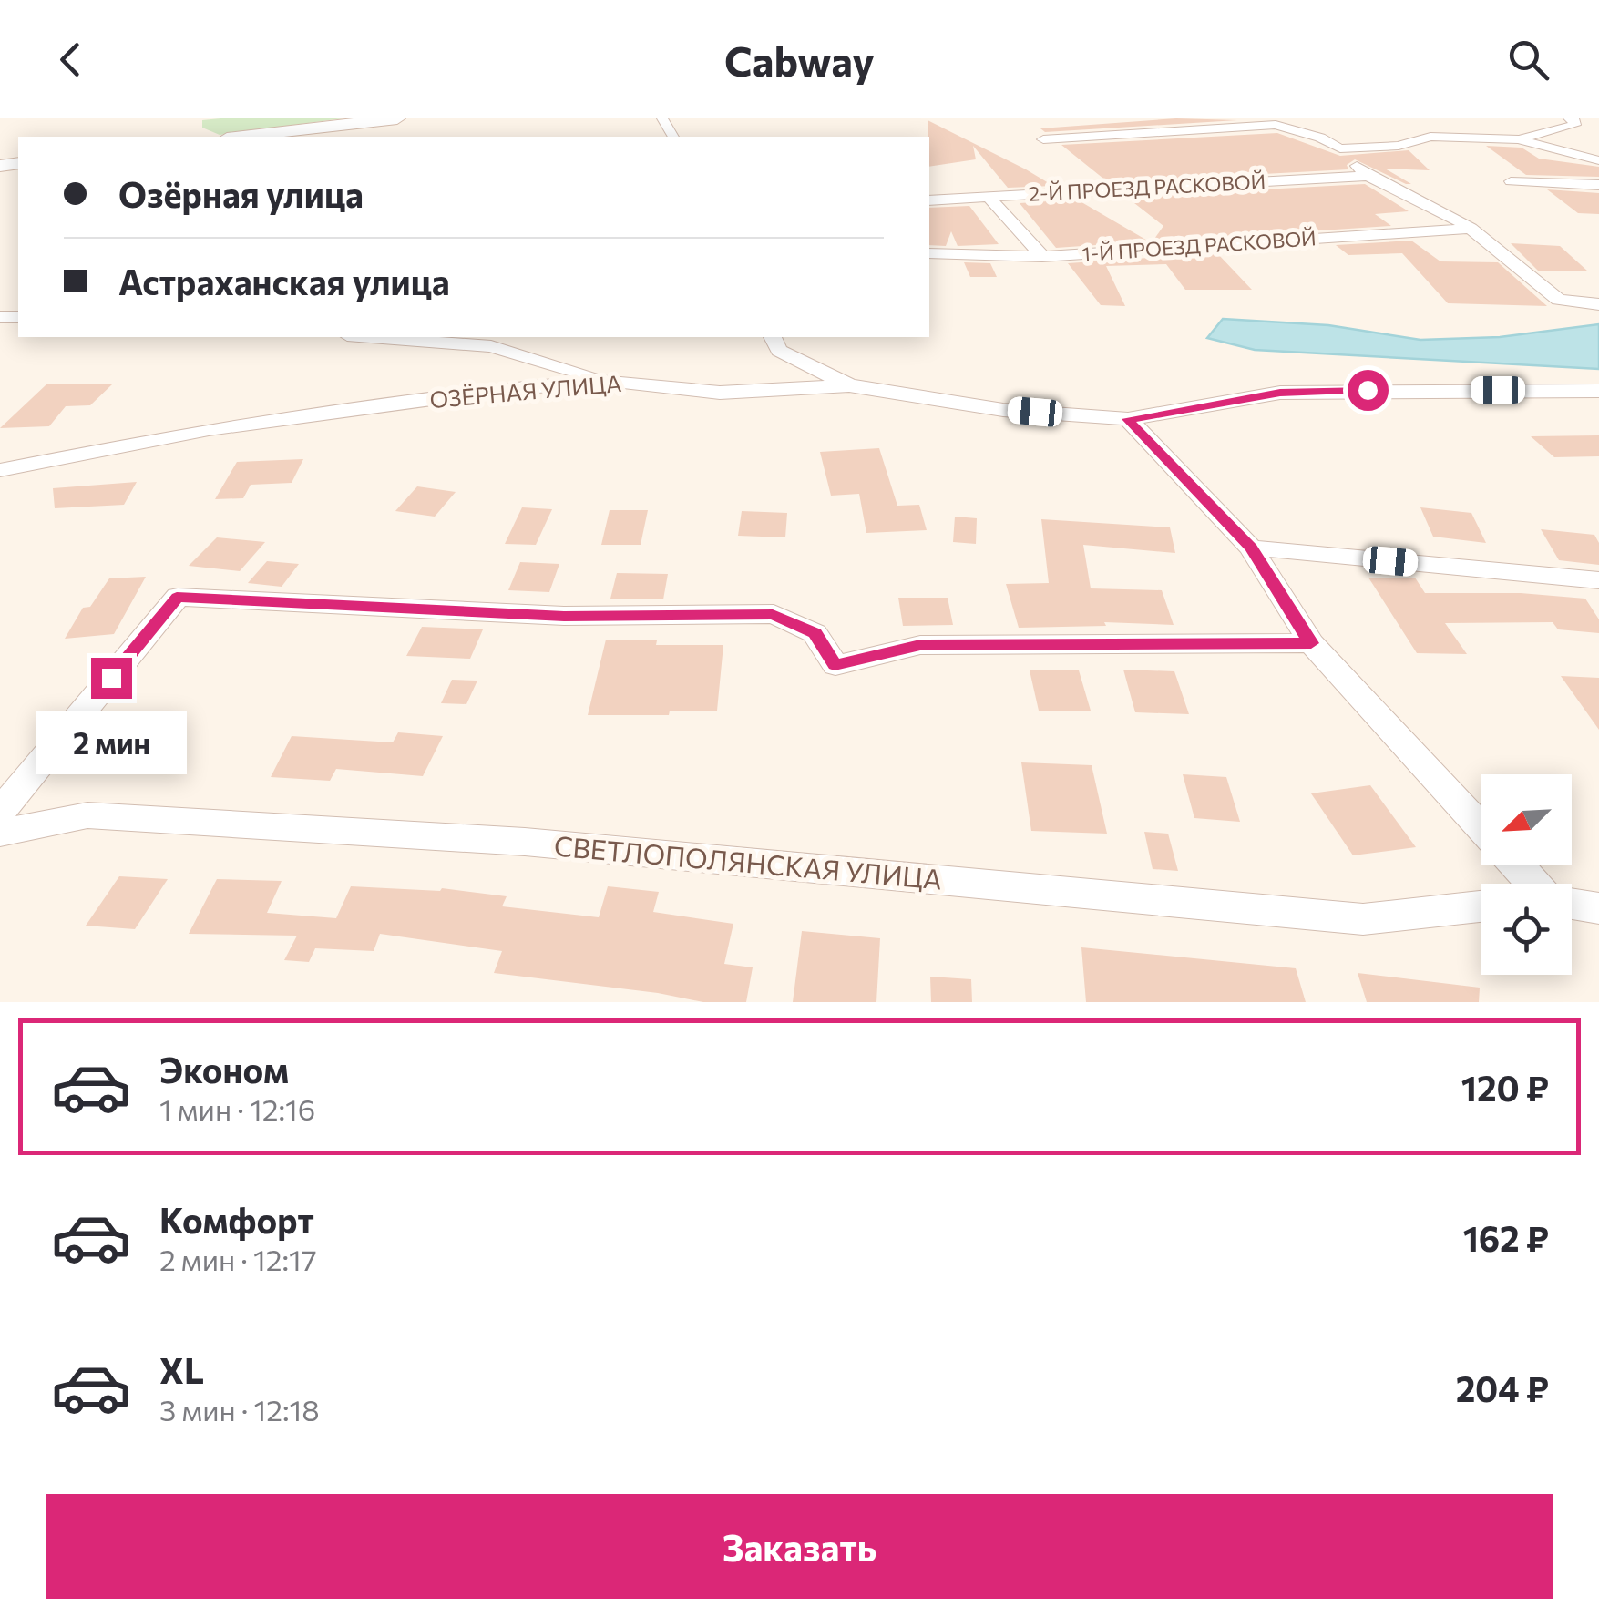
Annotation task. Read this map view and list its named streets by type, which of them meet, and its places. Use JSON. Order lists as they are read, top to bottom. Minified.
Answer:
{"streets":{"street":["2-Й ПРОЕЗД РАСКОВОЙ","1-Й ПРОЕЗД РАСКОВОЙ","ОЗЁРНАЯ УЛИЦА","СВЕТЛОПОЛЯНСКАЯ УЛИЦА"]},"north":"bottom left","page":{"header":"Cabway","banner":["Озёрная улица","Астраханская улица"],"bubble":"2 мин","list":[{"name":"Эконом","note":"1 мин · 12:16","value":"120 ₽"},{"name":"Комфорт","note":"2 мин · 12:17","value":"162 ₽"},{"name":"XL","note":"3 мин · 12:18","value":"204 ₽"}],"buttons":"Заказать"}}
